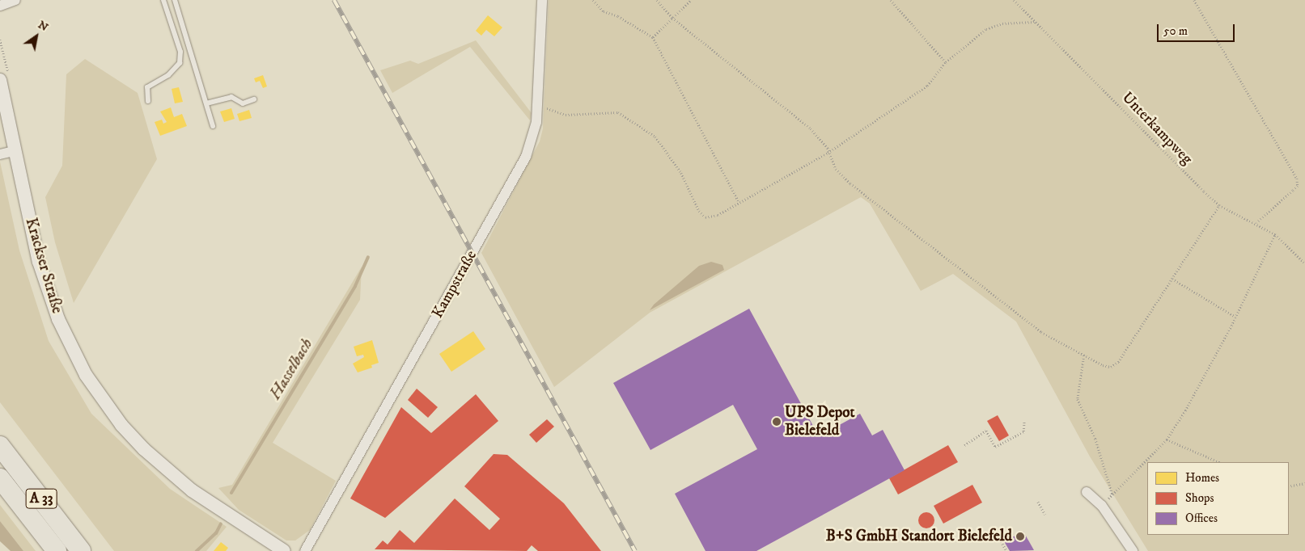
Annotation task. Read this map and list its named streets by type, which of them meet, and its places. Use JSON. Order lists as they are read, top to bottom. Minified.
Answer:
{"streets":{"highway":["A 33"],"street":["Krackser Straße","Kampstraße"],"path":["Unterkampweg"]},"water":["Hasselbach"],"places":["UPS Depot Bielefeld","B+S GmbH Standort Bielefeld"],"legend":["Homes","Shops","Offices"],"scale_bar":"50 m","north":"top right"}
